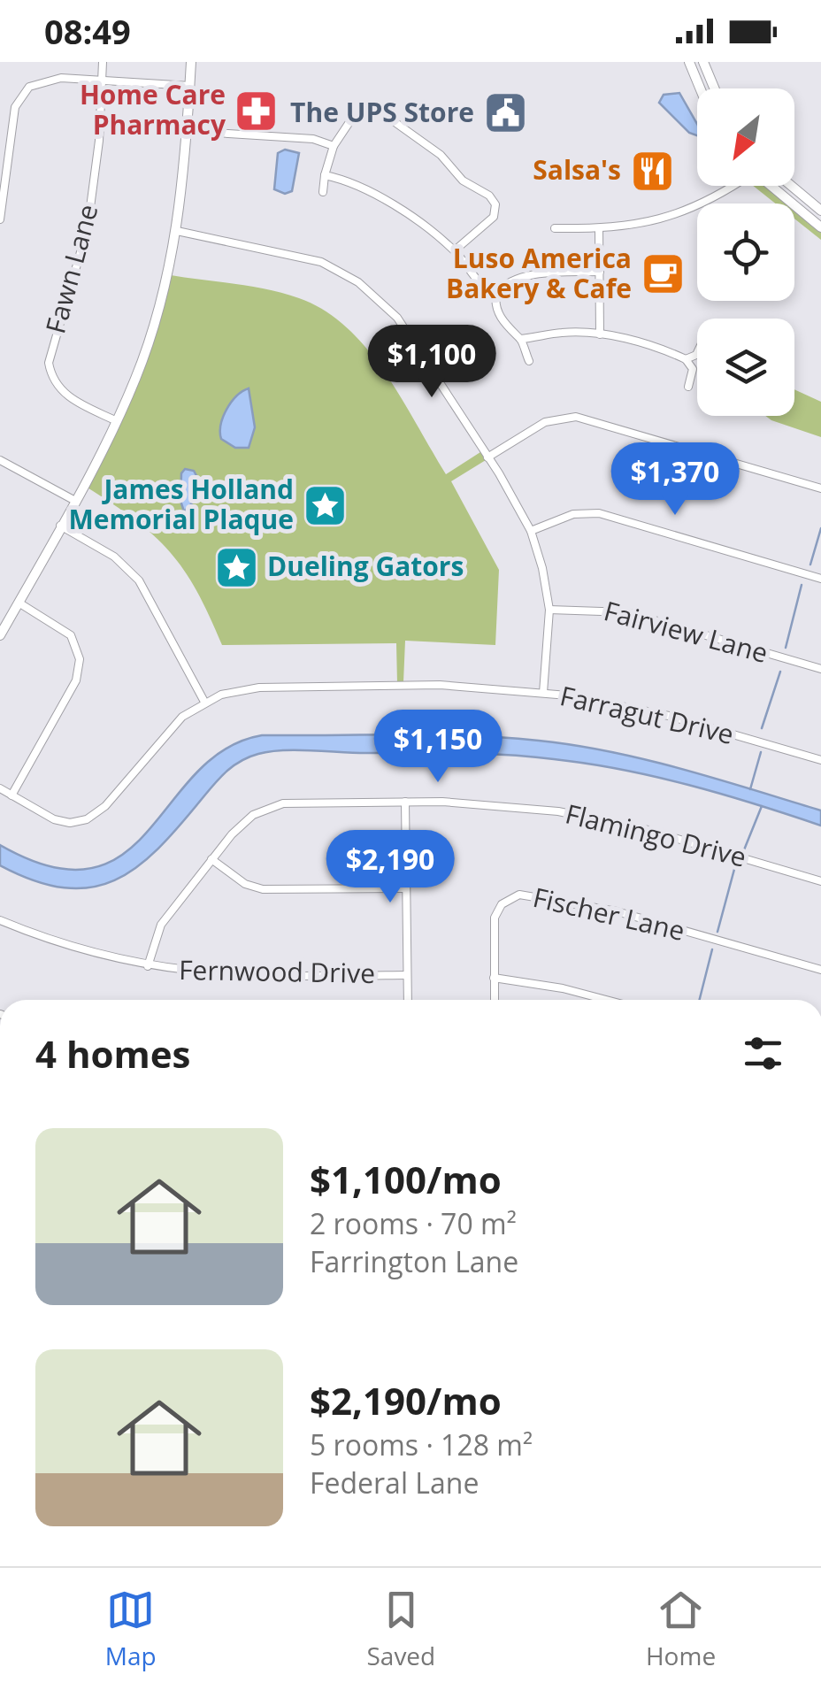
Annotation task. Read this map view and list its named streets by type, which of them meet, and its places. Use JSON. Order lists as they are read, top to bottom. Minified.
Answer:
{"streets":{"street":["Fawn Lane","Fairview Lane","Farragut Drive","Flamingo Drive","Fischer Lane","Fernwood Drive"]},"crossings":[["Flamingo Drive","Fernwood Drive"]],"places":{"pharmacy":["Home Care Pharmacy"],"public building":["The UPS Store"],"restaurant":["Salsa's"],"cafe":["Luso America Bakery & Cafe"],"place":["James Holland Memorial Plaque","Dueling Gators"]},"north":"bottom left","page":{"status":"08:49","price":["$1,100","$1,370","$1,150","$2,190"],"heading":"4 homes","list":[{"name":"$1,100/mo","note":"2 rooms · 70 m² · Farrington Lane"},{"name":"$2,190/mo","note":"5 rooms · 128 m² · Federal Lane"}],"tabs":["Map","Saved","Home"]}}
